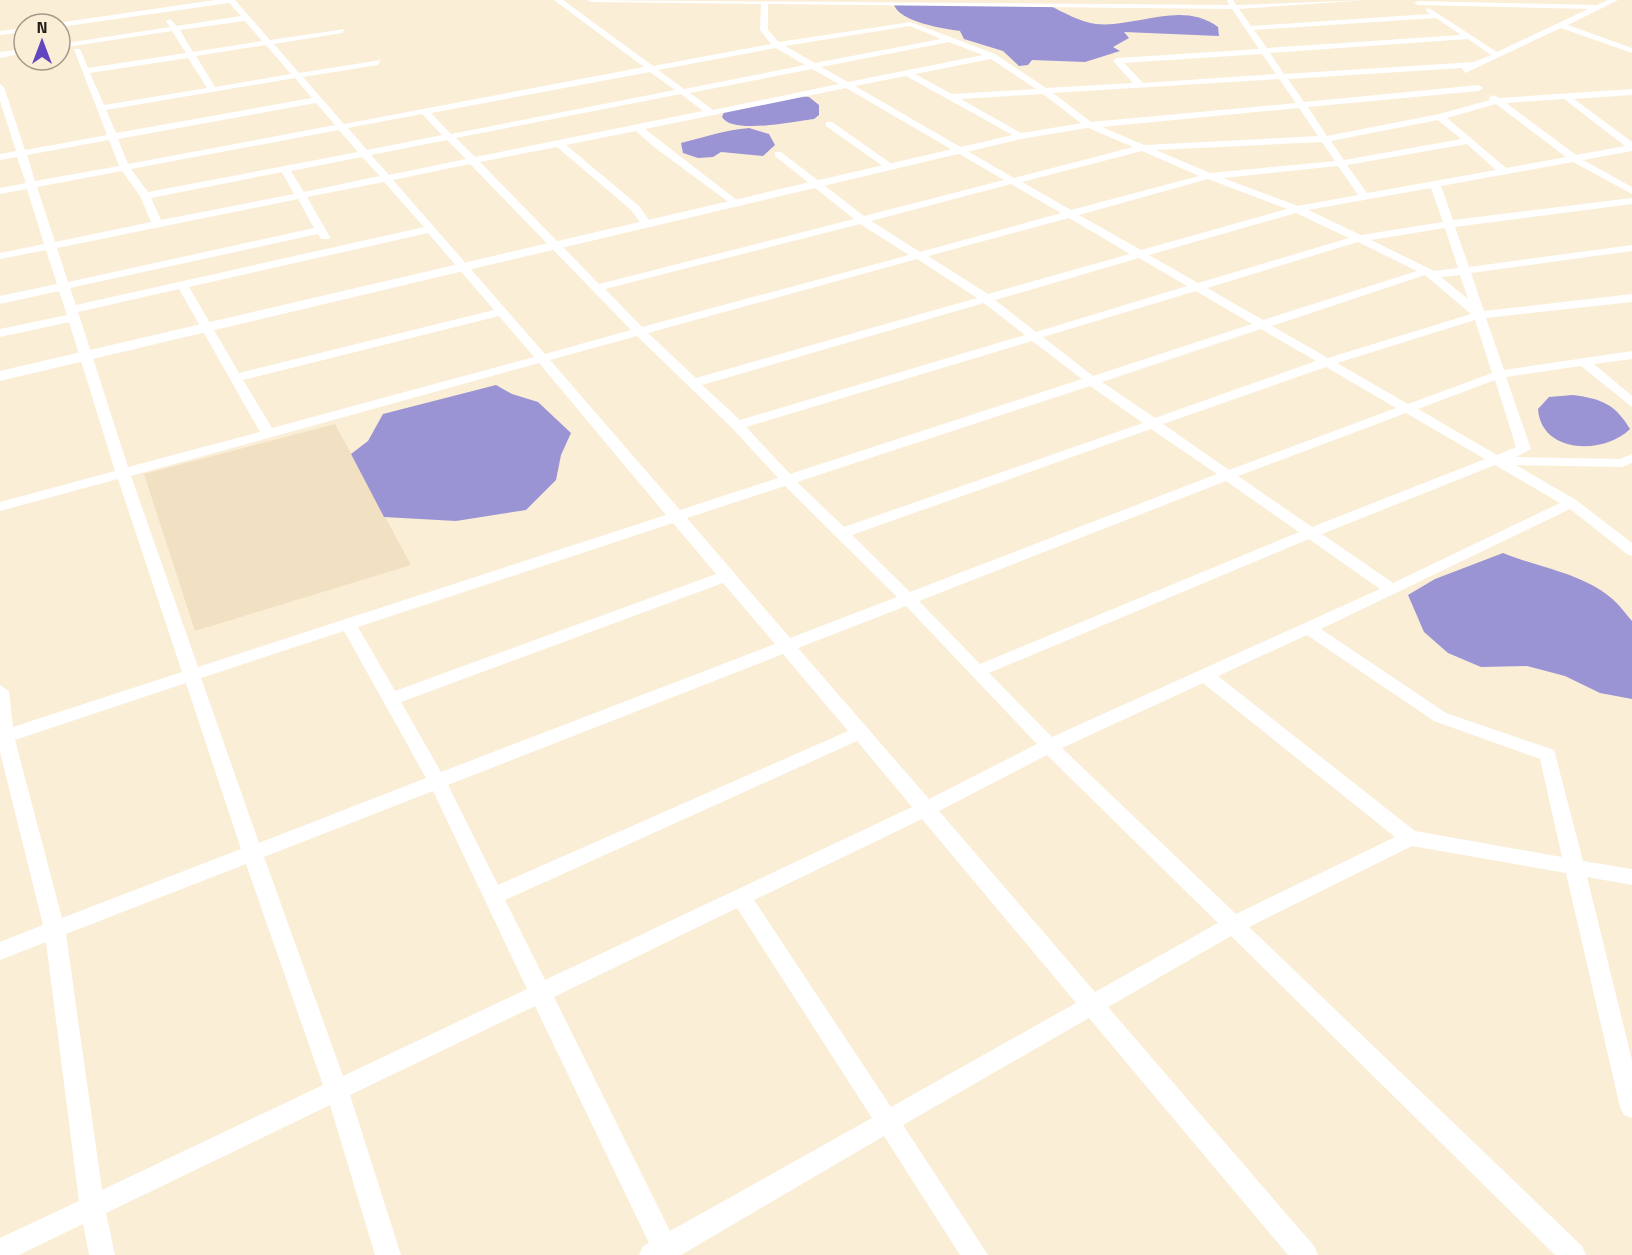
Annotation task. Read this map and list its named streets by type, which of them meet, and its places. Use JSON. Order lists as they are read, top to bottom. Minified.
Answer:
{"north":"top"}
